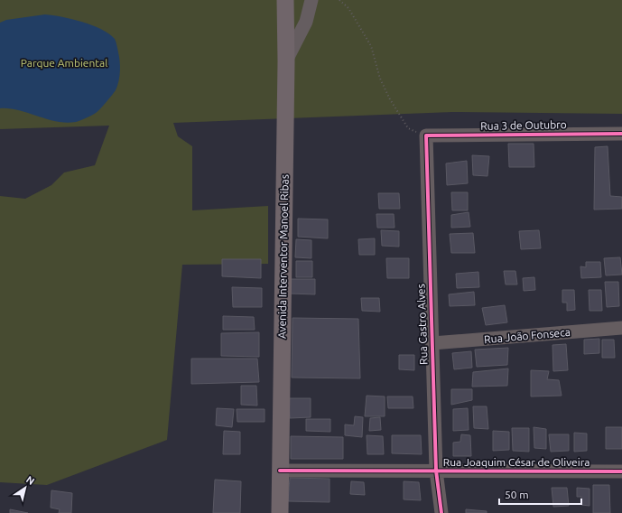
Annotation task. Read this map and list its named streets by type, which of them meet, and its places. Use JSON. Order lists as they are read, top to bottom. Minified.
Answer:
{"streets":{"main road":["Avenida Interventor Manoel Ribas"],"street":["Rua 3 de Outubro","Rua Castro Alves","Rua João Fonseca","Rua Joaquim César de Oliveira"]},"crossings":[["Rua 3 de Outubro","Rua Castro Alves"],["Avenida Interventor Manoel Ribas","Rua Joaquim César de Oliveira"],["Rua Castro Alves","Rua João Fonseca"],["Rua Castro Alves","Rua Joaquim César de Oliveira"]],"parks":["Parque Ambiental"],"scale_bar":"50 m","north":"top right"}
